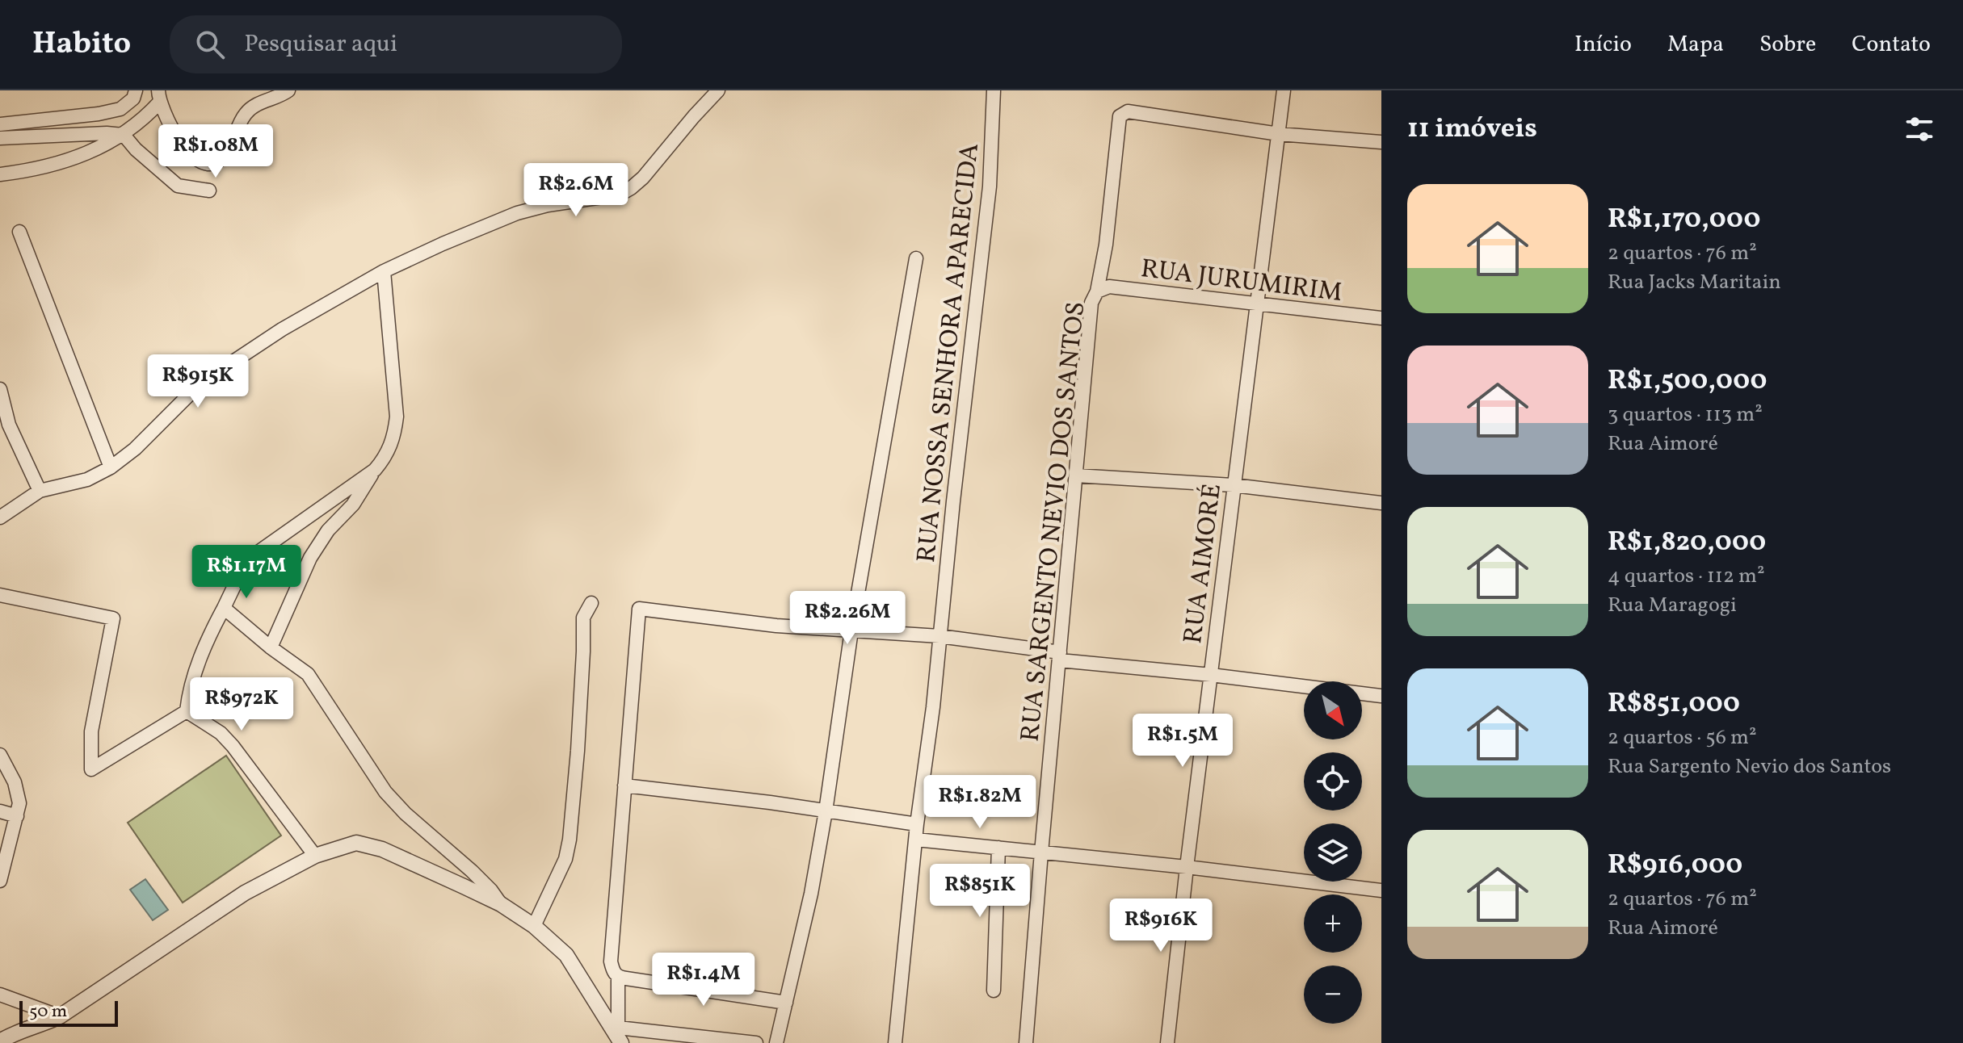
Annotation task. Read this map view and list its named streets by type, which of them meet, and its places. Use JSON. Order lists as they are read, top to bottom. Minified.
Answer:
{"streets":{"street":["RUA JURUMIRIM","RUA NOSSA SENHORA APARECIDA","RUA SARGENTO NEVIO DOS SANTOS","RUA AIMORÉ"]},"crossings":[["RUA JURUMIRIM","RUA SARGENTO NEVIO DOS SANTOS"],["RUA JURUMIRIM","RUA AIMORÉ"],["RUA SARGENTO NEVIO DOS SANTOS","RUA AIMORÉ"]],"scale_bar":"50 m","north":"bottom right","page":{"header":"Habito","search":"Pesquisar aqui","nav":["Início","Mapa","Sobre","Contato"],"heading":"11 imóveis","price":["R$1.08M","R$2.6M","R$915K","R$1.17M","R$2.26M","R$972K","R$1.5M","R$1.82M","R$851K","R$916K","R$1.4M"],"list":[{"name":"R$1,170,000","note":"2 quartos · 76 m² · Rua Jacks Maritain"},{"name":"R$1,500,000","note":"3 quartos · 113 m² · Rua Aimoré"},{"name":"R$1,820,000","note":"4 quartos · 112 m² · Rua Maragogi"},{"name":"R$851,000","note":"2 quartos · 56 m² · Rua Sargento Nevio dos Santos"},{"name":"R$916,000","note":"2 quartos · 76 m² · Rua Aimoré"}],"map_buttons":["+","−"],"scale":"50 m"}}
